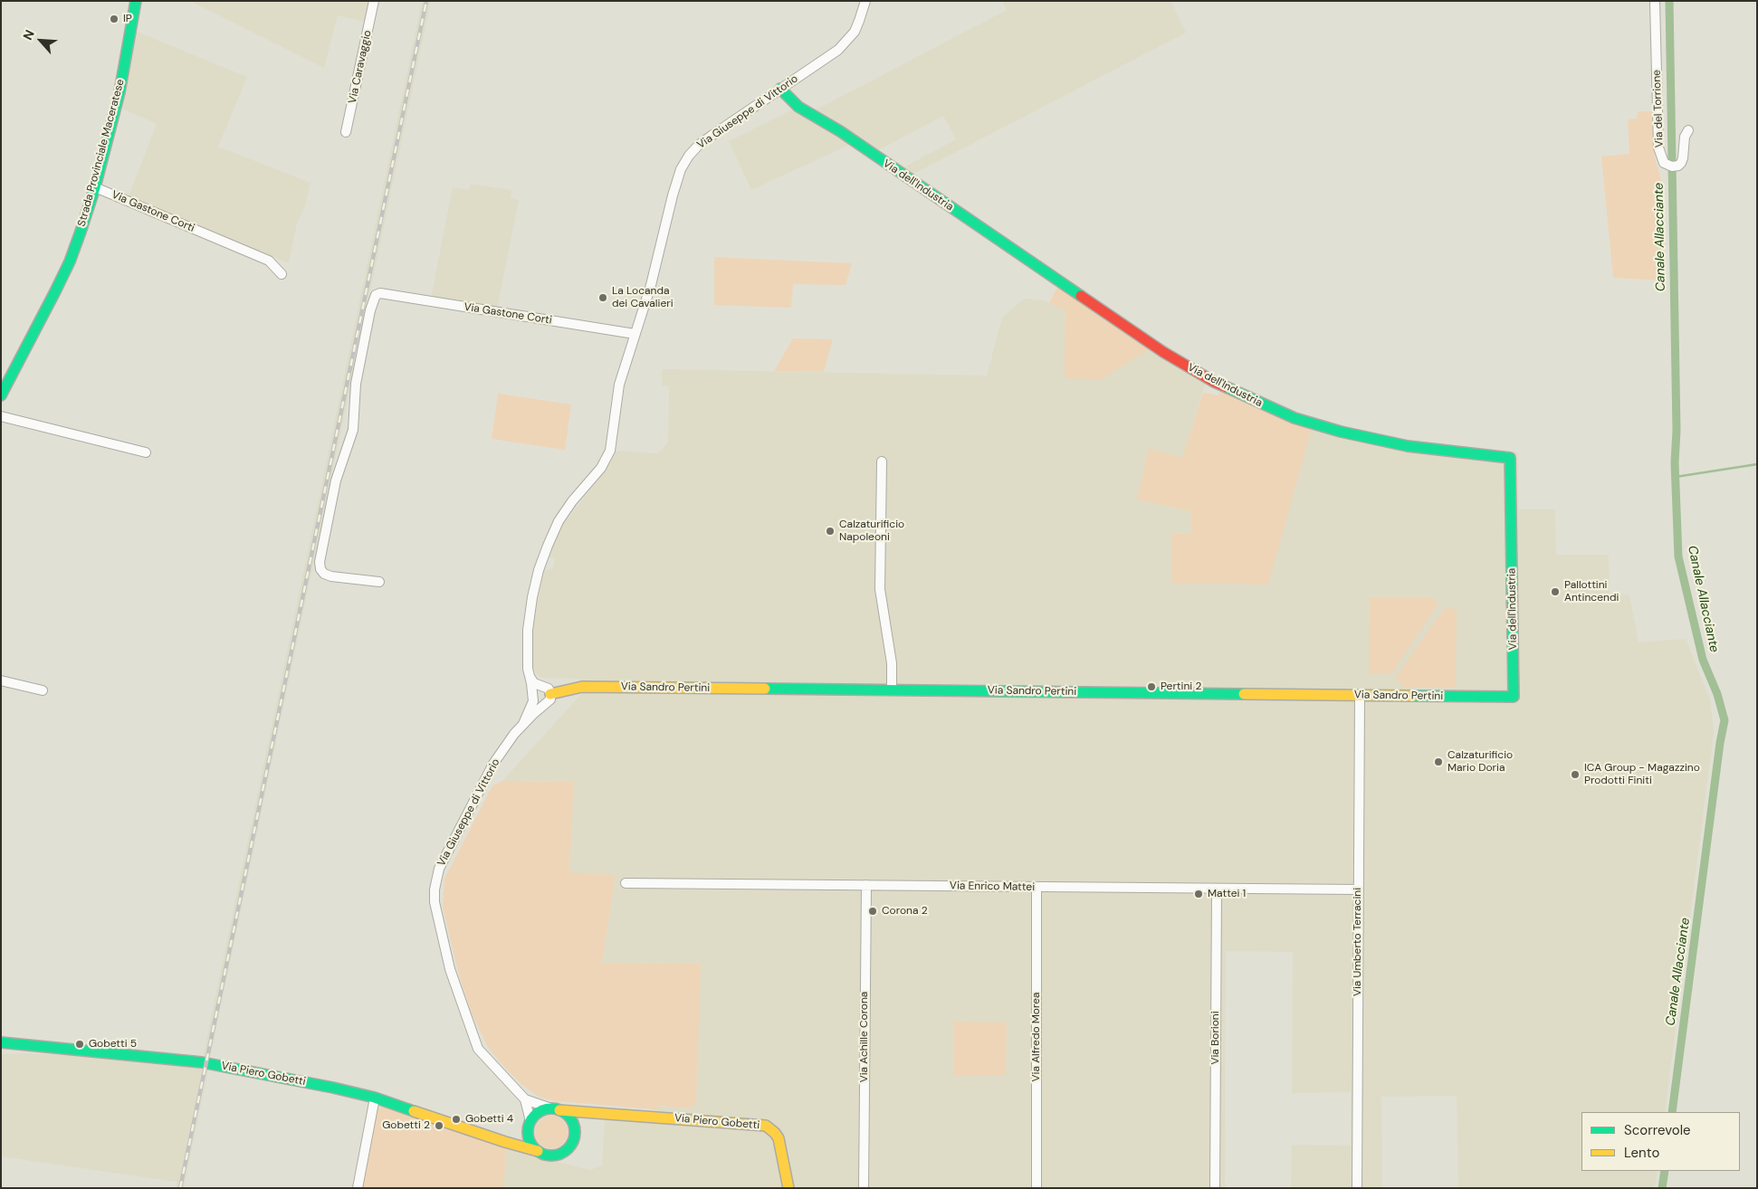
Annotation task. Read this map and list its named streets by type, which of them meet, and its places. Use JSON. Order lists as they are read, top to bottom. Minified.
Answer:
{"streets":{"street":["Via Caravaggio","Via del Torrione","Via Giuseppe di Vittorio","Strada Provinciale Maceratese","Via dell'Industria","Via Gastone Corti","Via Sandro Pertini","Via Enrico Mattei","Via Umberto Terracini","Via Achille Corona","Via Alfredo Morea","Via Borioni","Via Piero Gobetti"]},"crossings":[["Via Giuseppe di Vittorio","Via dell'Industria"],["Via Giuseppe di Vittorio","Via Gastone Corti"],["Via Giuseppe di Vittorio","Via Sandro Pertini"],["Via Giuseppe di Vittorio","Via Piero Gobetti"],["Strada Provinciale Maceratese","Via Gastone Corti"],["Via dell'Industria","Via Sandro Pertini"],["Via Sandro Pertini","Via Umberto Terracini"],["Via Enrico Mattei","Via Umberto Terracini"],["Via Enrico Mattei","Via Achille Corona"],["Via Enrico Mattei","Via Alfredo Morea"],["Via Enrico Mattei","Via Borioni"]],"water":["Canale Allacciante"],"places":["IP","La Locanda dei Cavalieri","Calzaturificio Napoleoni","Pallottini Antincendi","Pertini 2","Calzaturificio Mario Doria","ICA Group - Magazzino Prodotti Finiti","Mattei 1","Corona 2","Gobetti 5","Gobetti 4","Gobetti 2"],"legend":["Scorrevole","Lento"],"north":"top left"}
